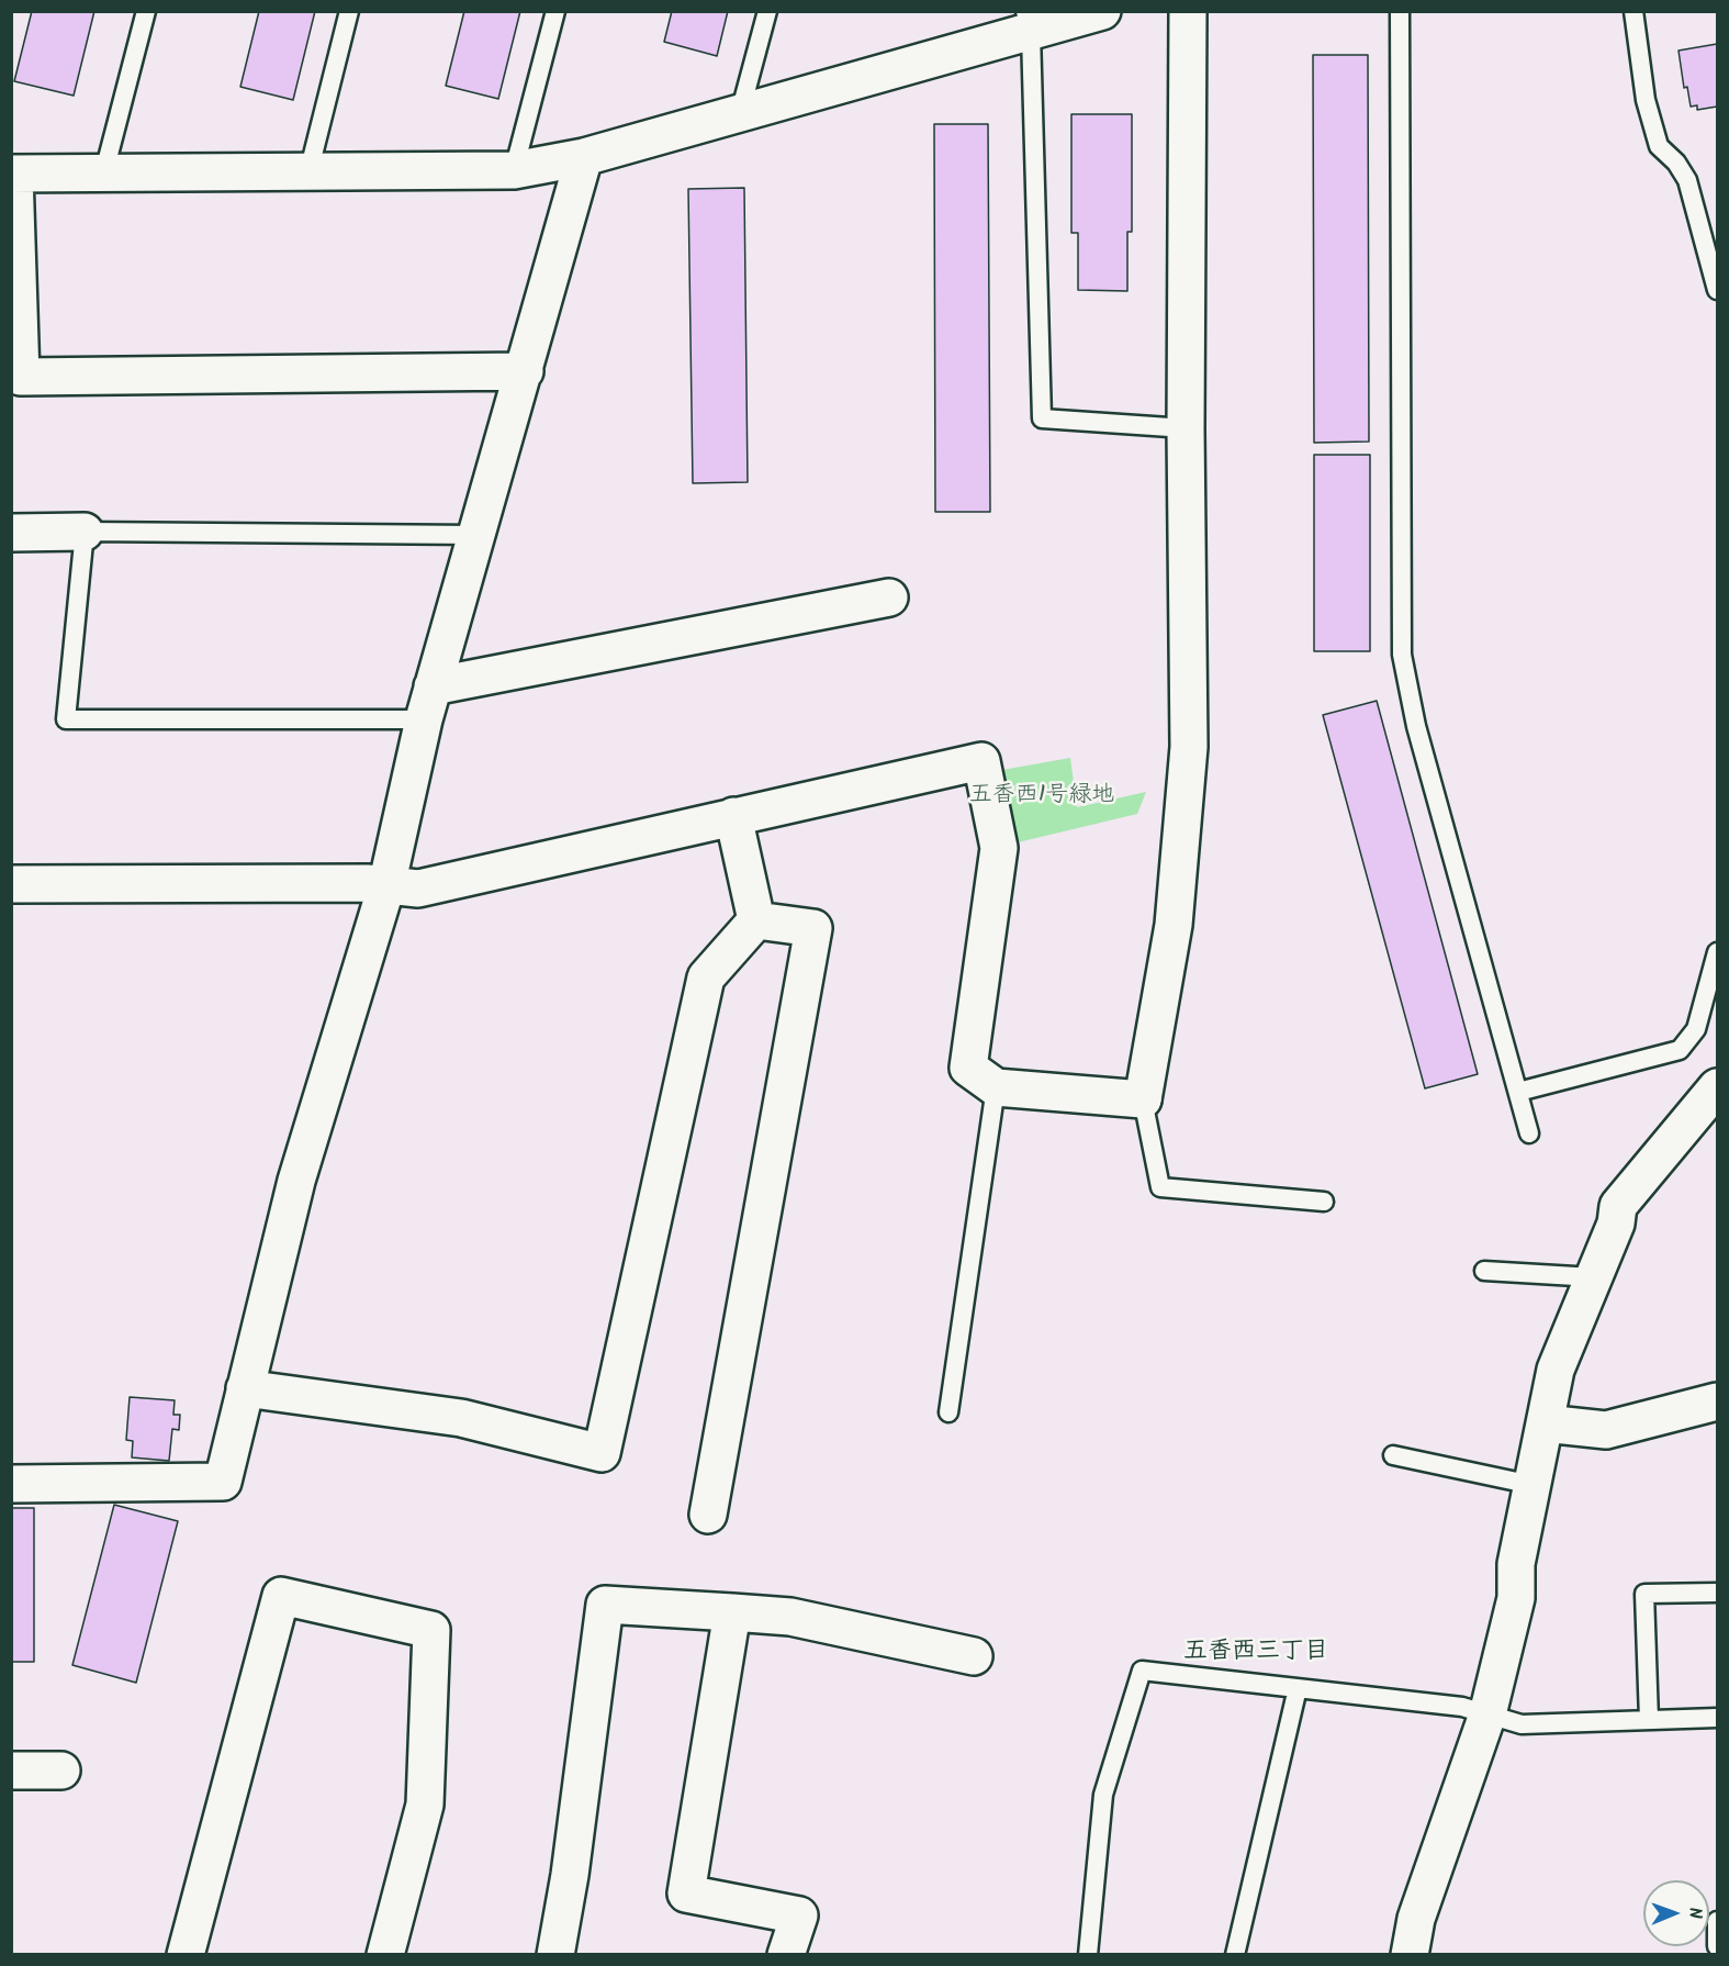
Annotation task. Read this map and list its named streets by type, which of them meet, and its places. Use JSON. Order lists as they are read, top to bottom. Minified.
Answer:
{"districts":["五香西三丁目"],"parks":["五香西1号緑地"],"north":"right"}
